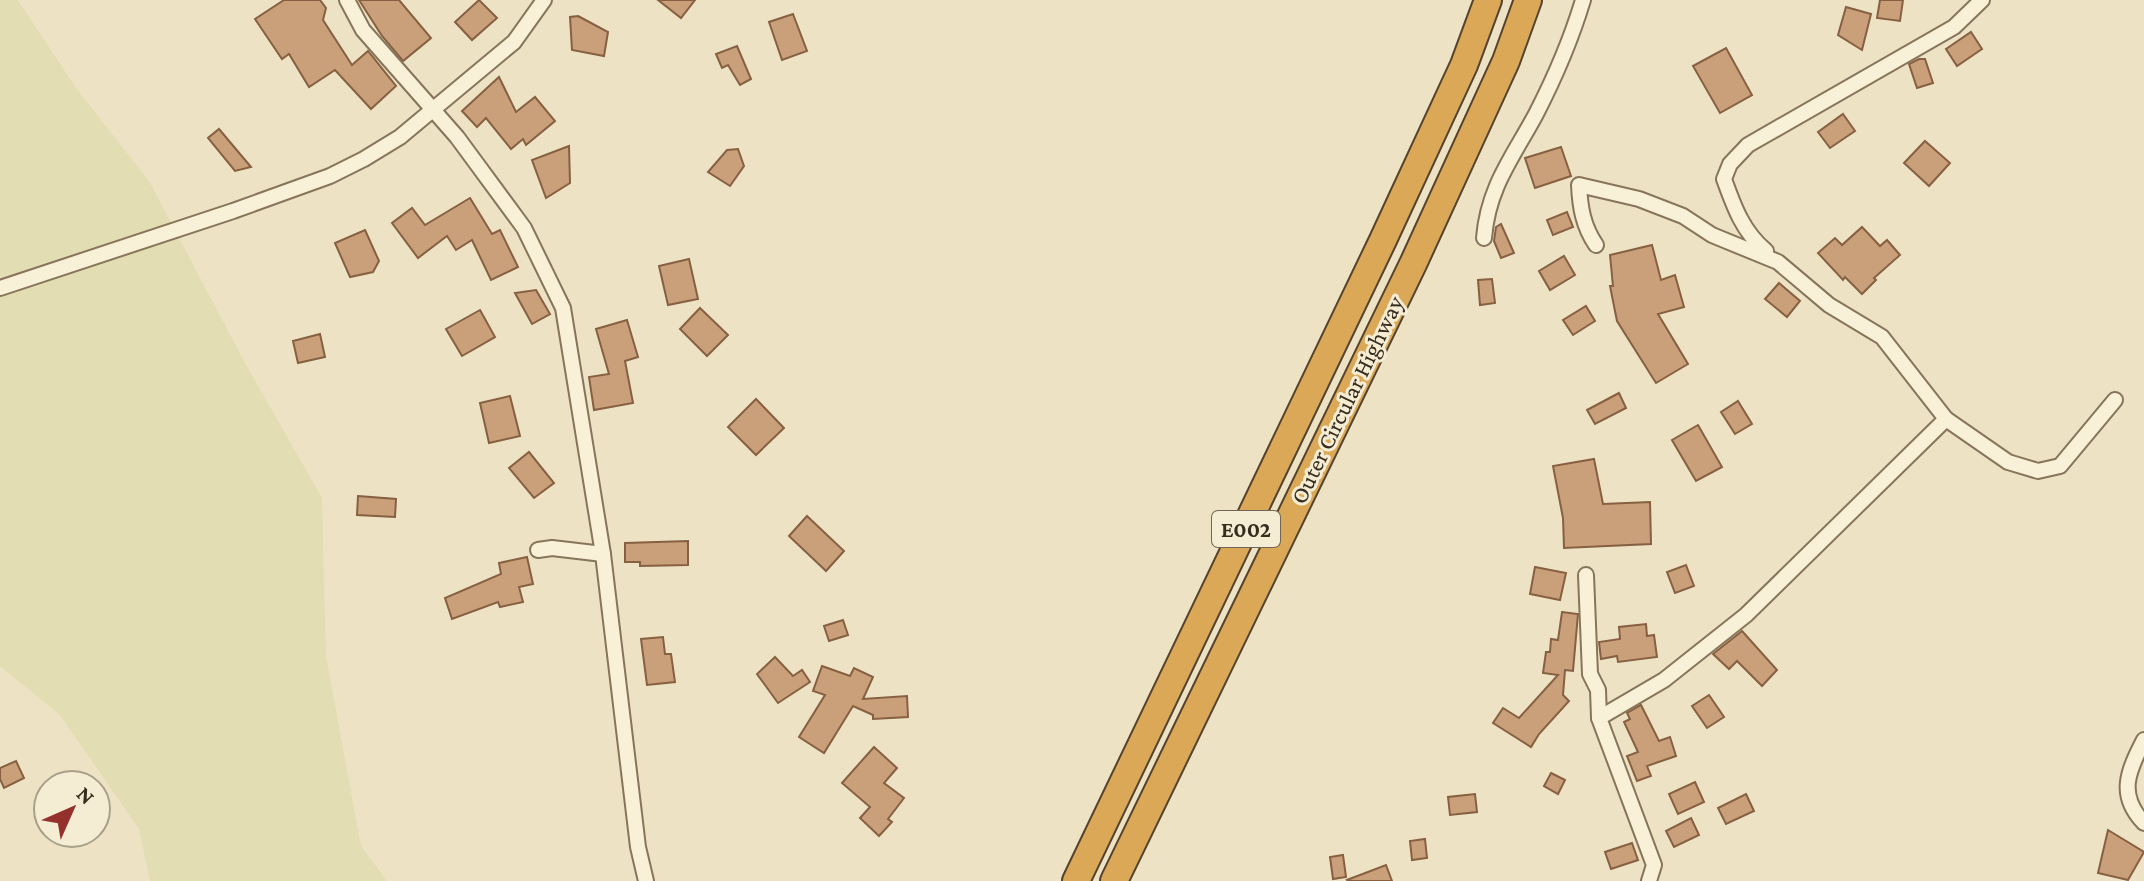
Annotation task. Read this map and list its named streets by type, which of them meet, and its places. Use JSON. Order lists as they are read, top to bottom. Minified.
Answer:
{"streets":{"highway":["Outer Circular Highway","E002"]},"north":"top right"}
